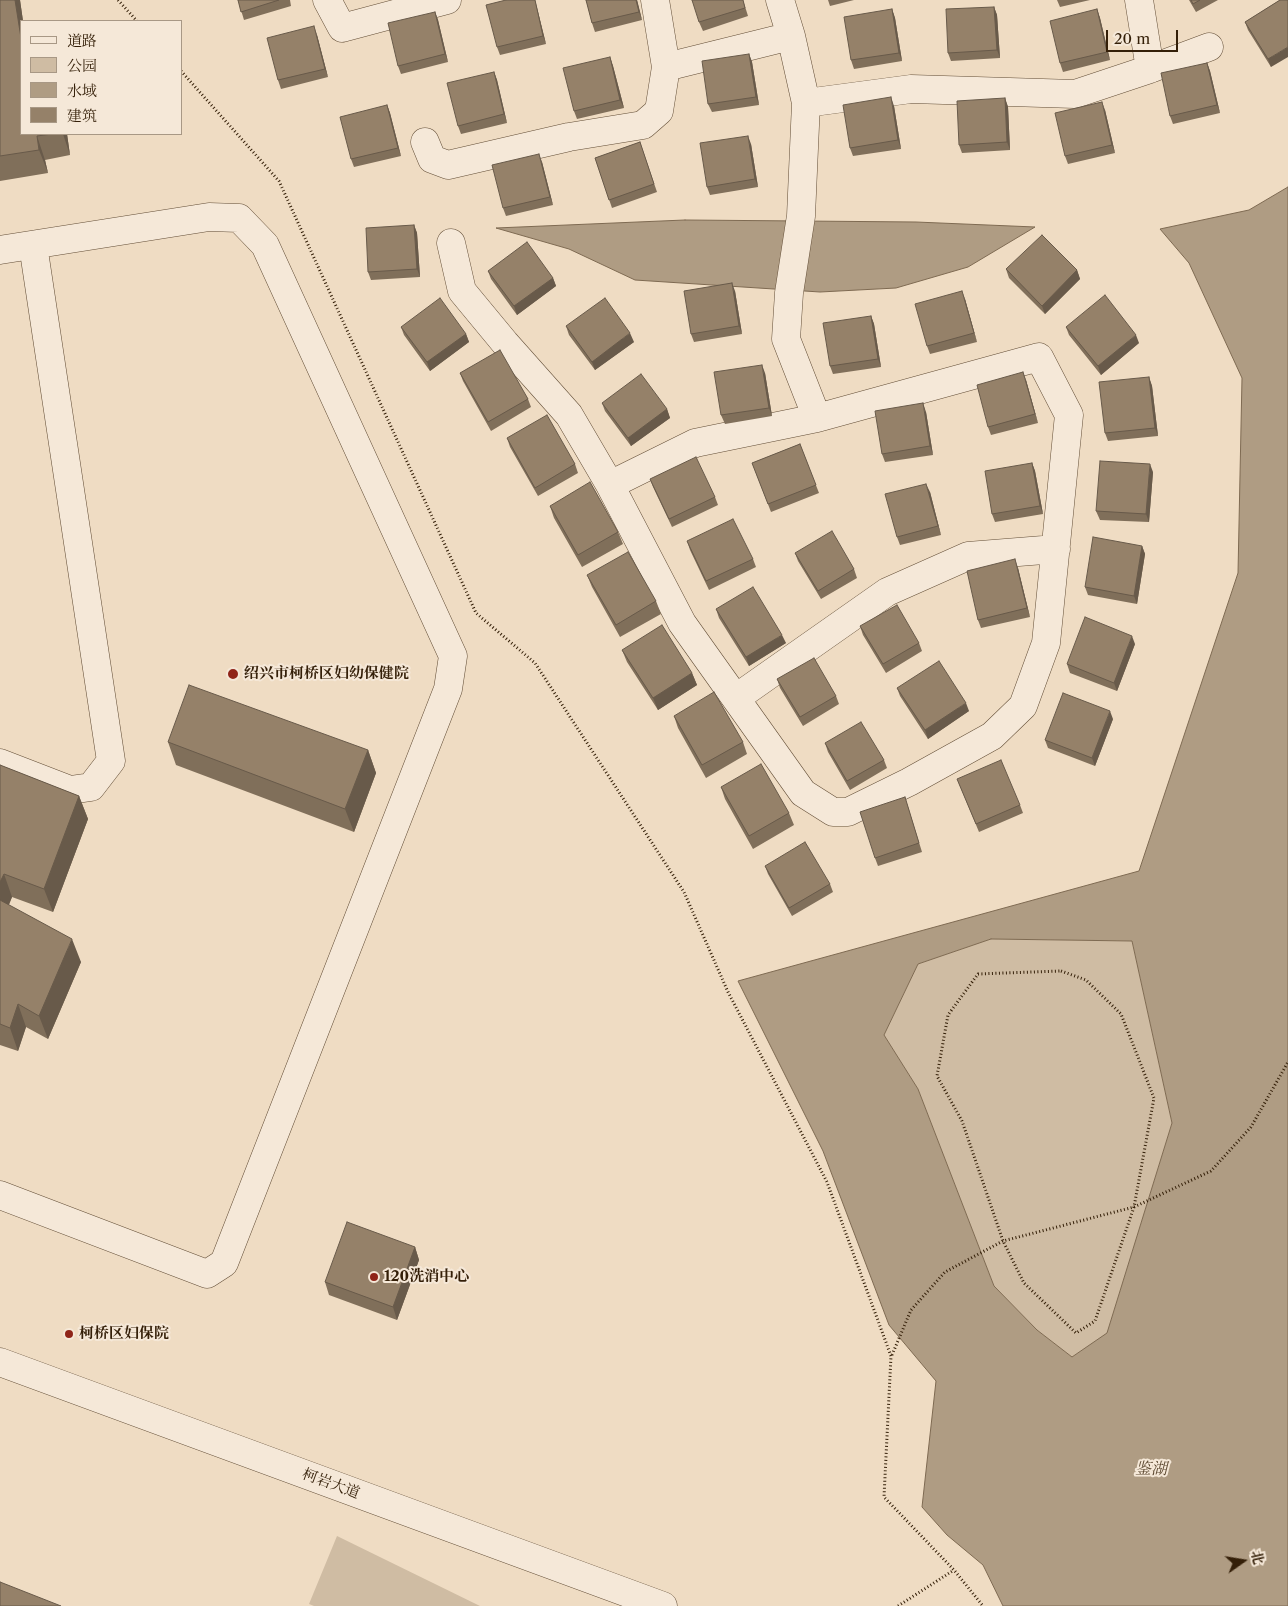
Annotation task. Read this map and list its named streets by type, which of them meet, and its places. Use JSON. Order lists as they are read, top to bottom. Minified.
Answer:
{"streets":{"street":["柯岩大道"]},"water":["鉴湖"],"places":["绍兴市柯桥区妇幼保健院","120洗消中心","柯桥区妇保院"],"legend":["道路","公园","水域","建筑"],"scale_bar":"20 m","north":"right"}
